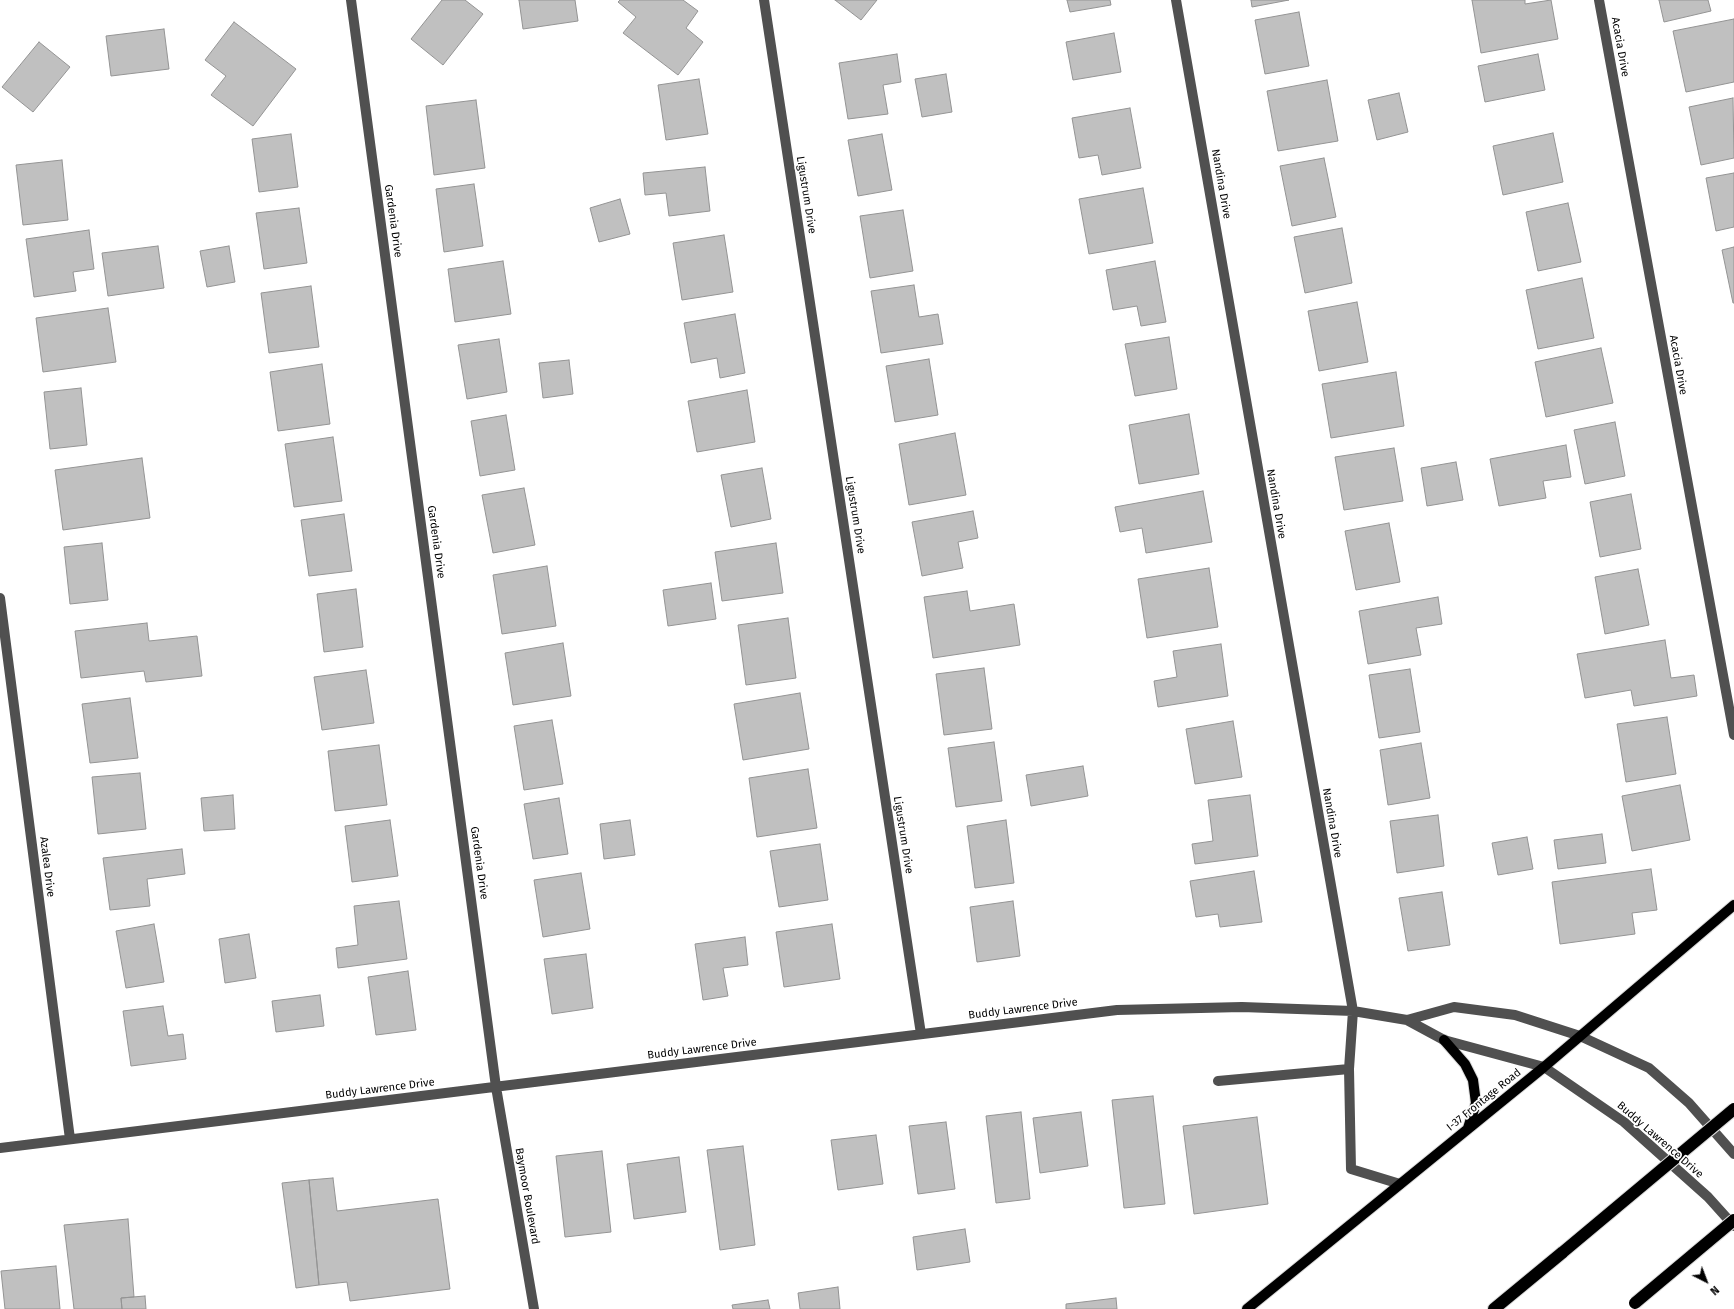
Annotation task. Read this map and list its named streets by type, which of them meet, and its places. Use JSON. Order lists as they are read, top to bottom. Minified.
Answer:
{"streets":{"main road":["I-37 Frontage Road"],"street":["Acacia Drive","Nandina Drive","Ligustrum Drive","Gardenia Drive","Azalea Drive","Buddy Lawrence Drive","Baymoor Boulevard"]},"crossings":[["Nandina Drive","Buddy Lawrence Drive"],["Nandina Drive","I-37 Frontage Road"],["Ligustrum Drive","Buddy Lawrence Drive"],["Gardenia Drive","Buddy Lawrence Drive"],["Gardenia Drive","Baymoor Boulevard"],["Azalea Drive","Buddy Lawrence Drive"],["Buddy Lawrence Drive","I-37 Frontage Road"],["Buddy Lawrence Drive","Baymoor Boulevard"]],"north":"bottom right"}
